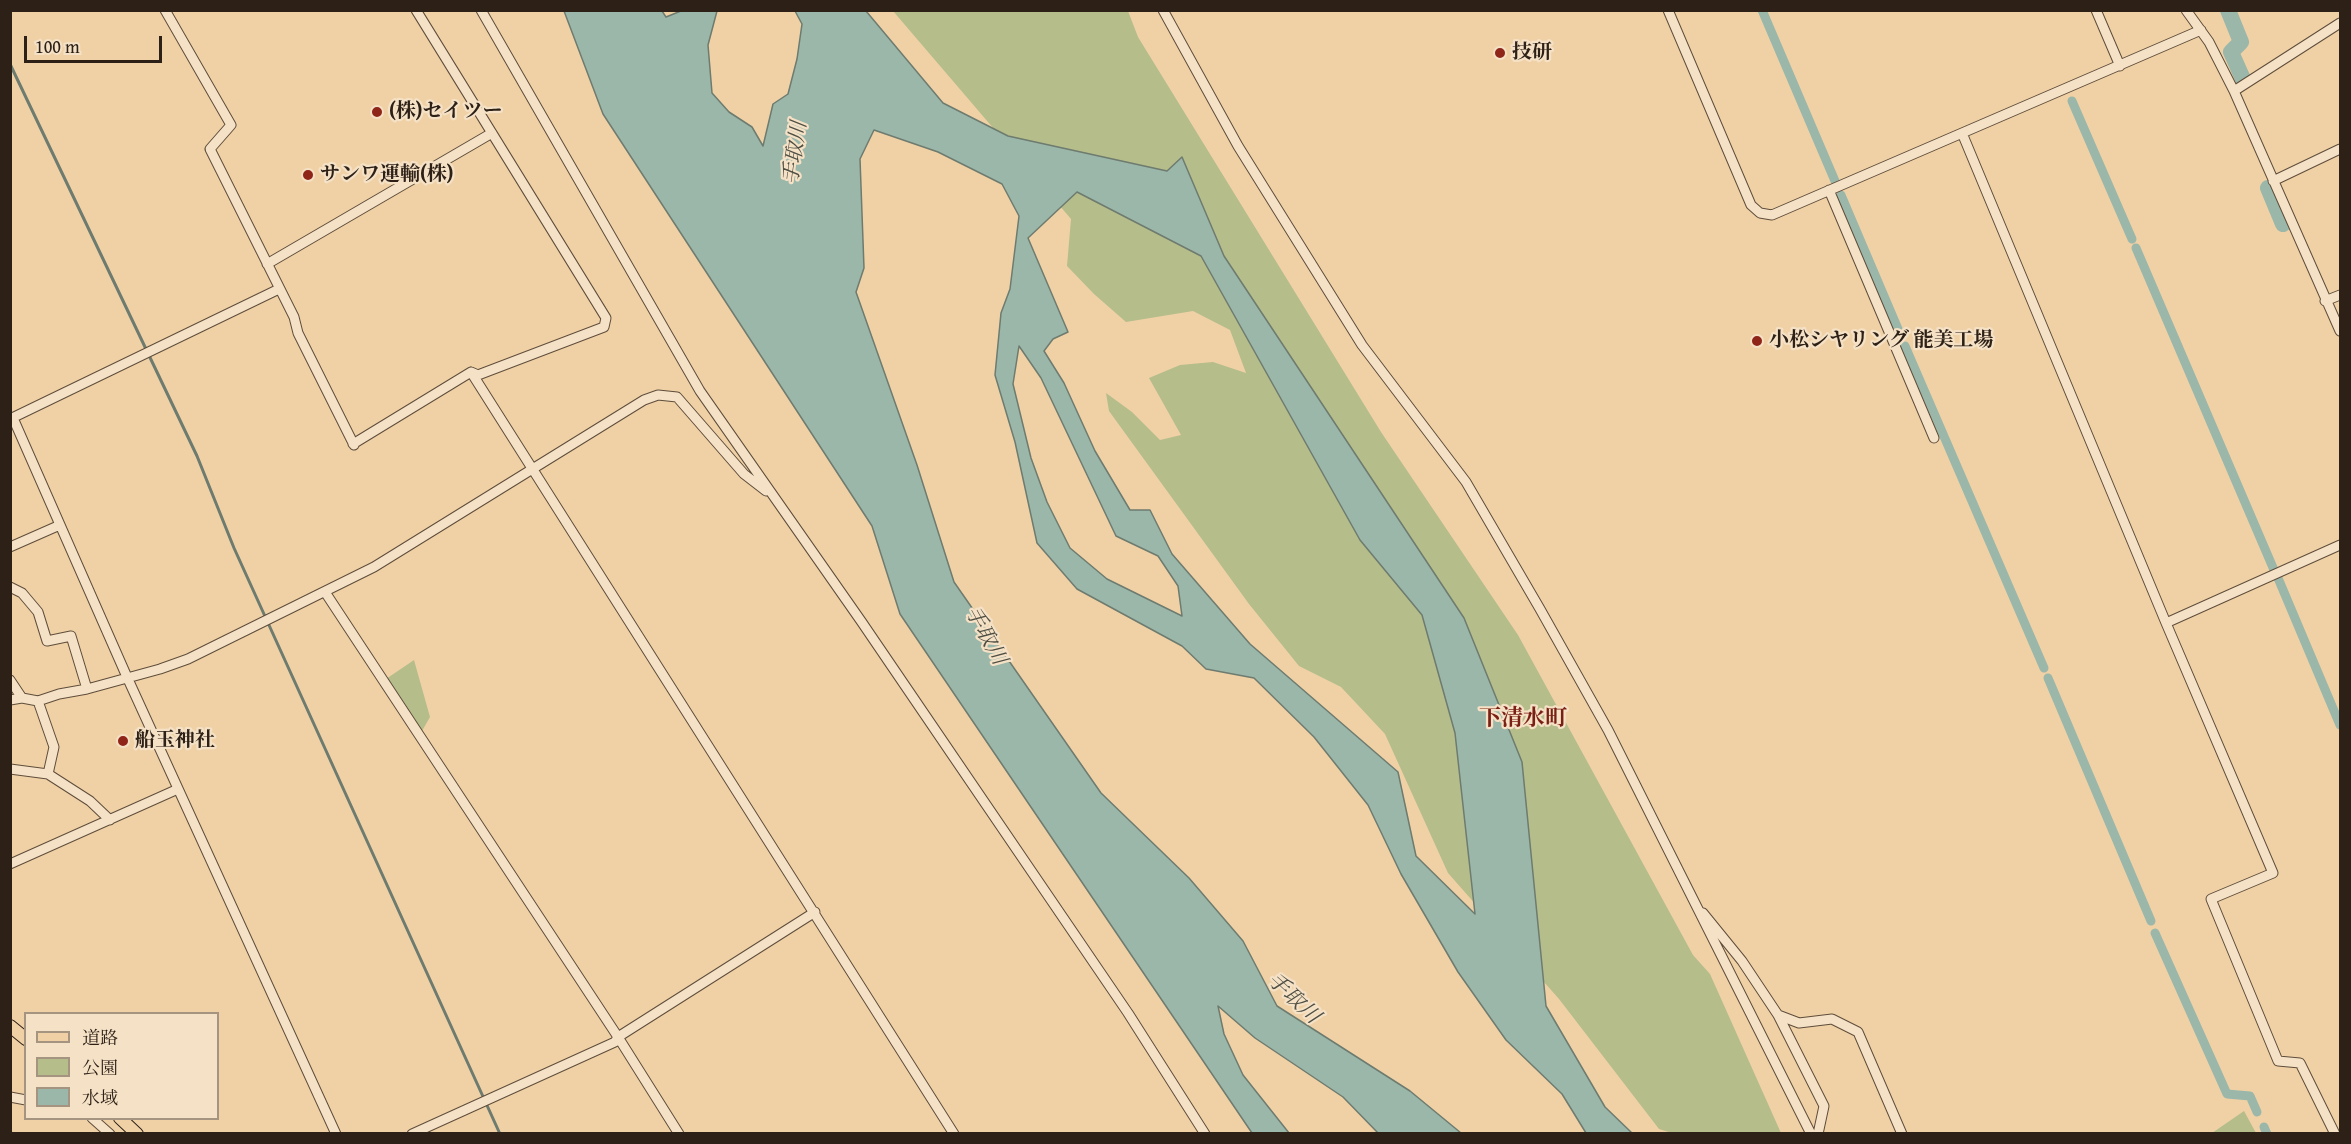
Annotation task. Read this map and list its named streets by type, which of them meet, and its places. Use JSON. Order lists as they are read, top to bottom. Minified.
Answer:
{"districts":["下清水町"],"water":["手取川"],"places":["技研","(株)セイツー","サンワ運輸(株)","小松シヤリング 能美工場","船玉神社"],"legend":["道路","公園","水域"],"scale_bar":"100 m"}
